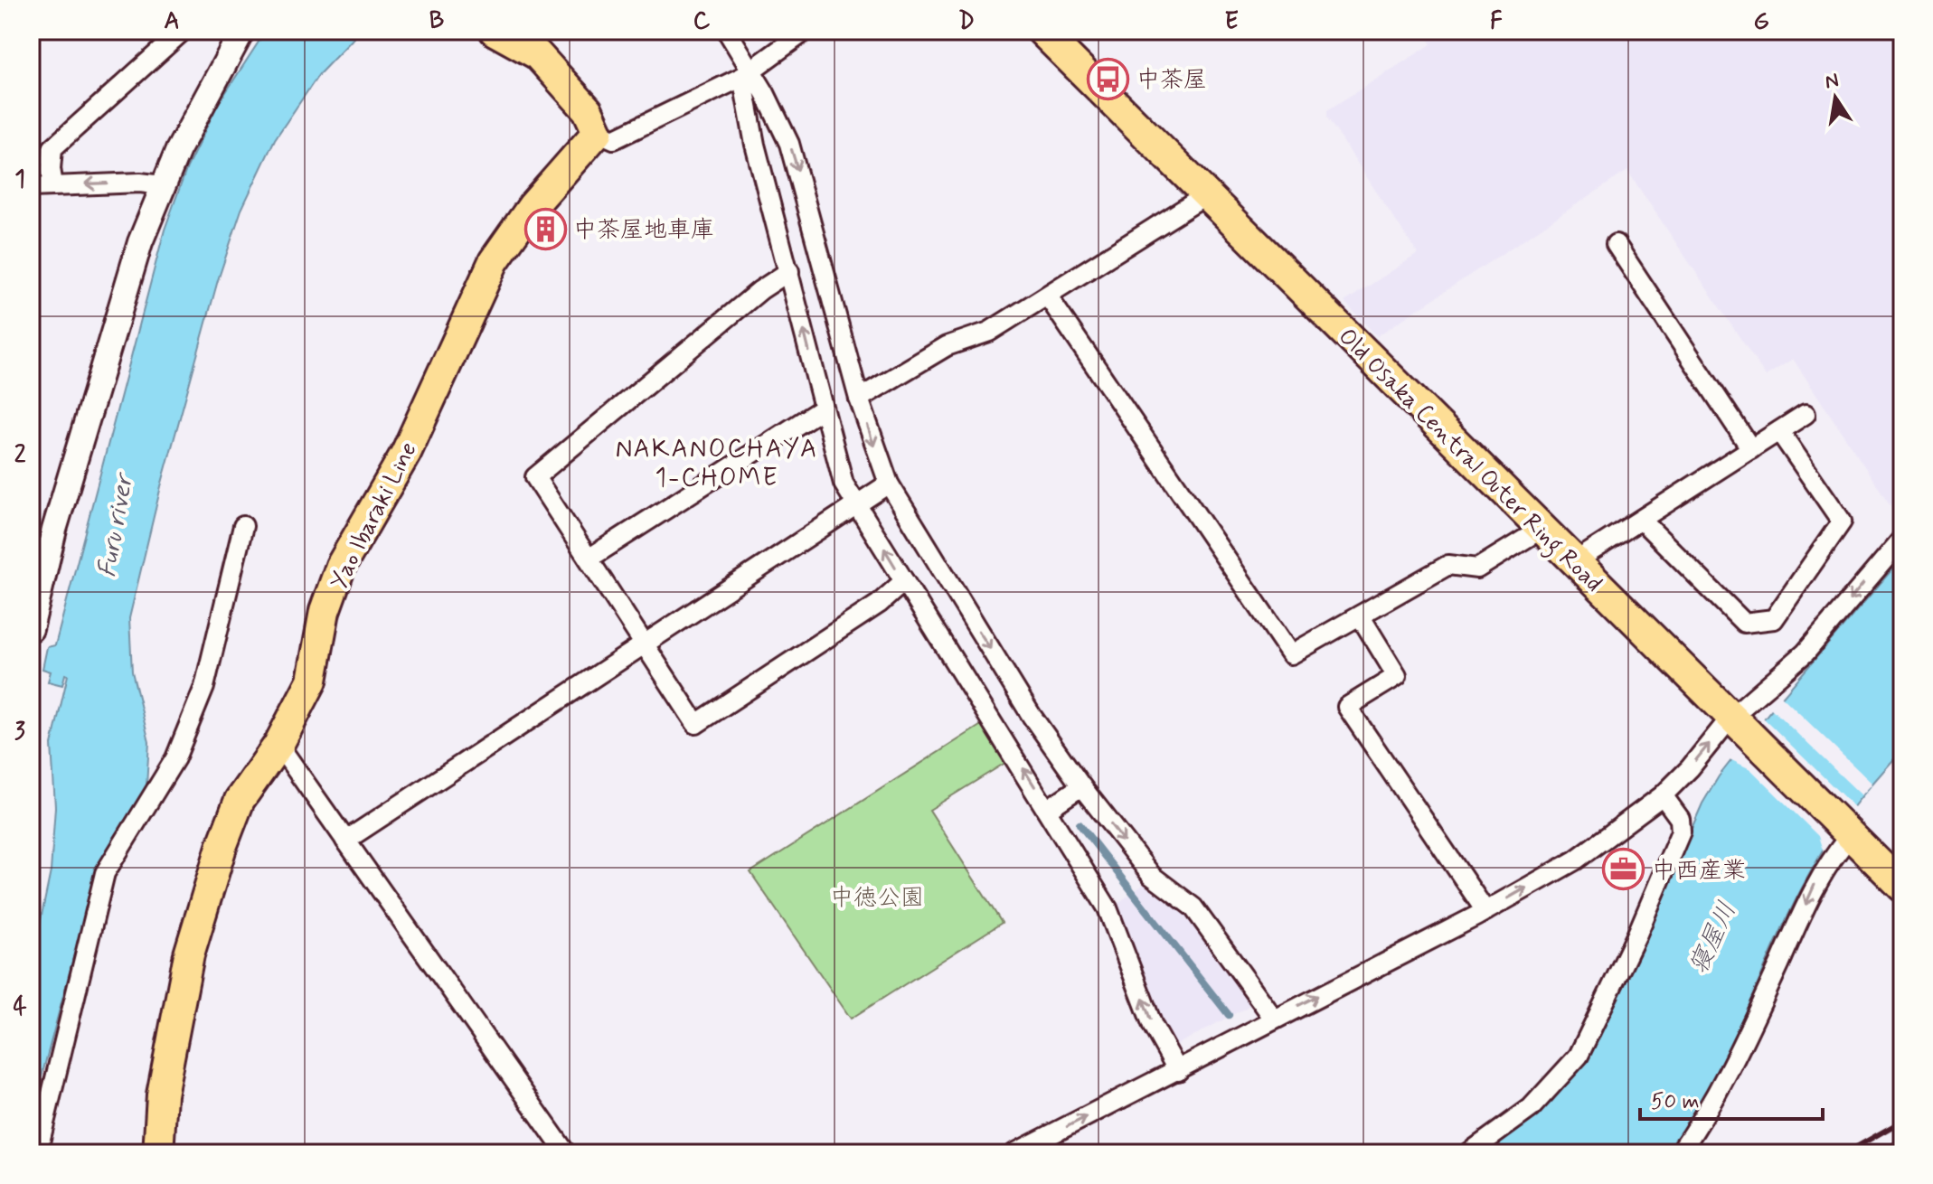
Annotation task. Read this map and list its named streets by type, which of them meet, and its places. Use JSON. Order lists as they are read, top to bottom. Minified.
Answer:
{"streets":{"main road":["Old Osaka Central Outer Ring Road","Yao Ibaraki Line"]},"districts":["NAKANOCHAYA 1-CHOME"],"water":["Furu river","寝屋川"],"parks":["中徳公園"],"places":{"bus stop":["中茶屋"],"building":["中茶屋地車庫"],"office":["中西産業"]},"scale_bar":"50 m","north":"top","grid":{"columns":["A","B","C","D","E","F","G"],"rows":["1","2","3","4"]}}
